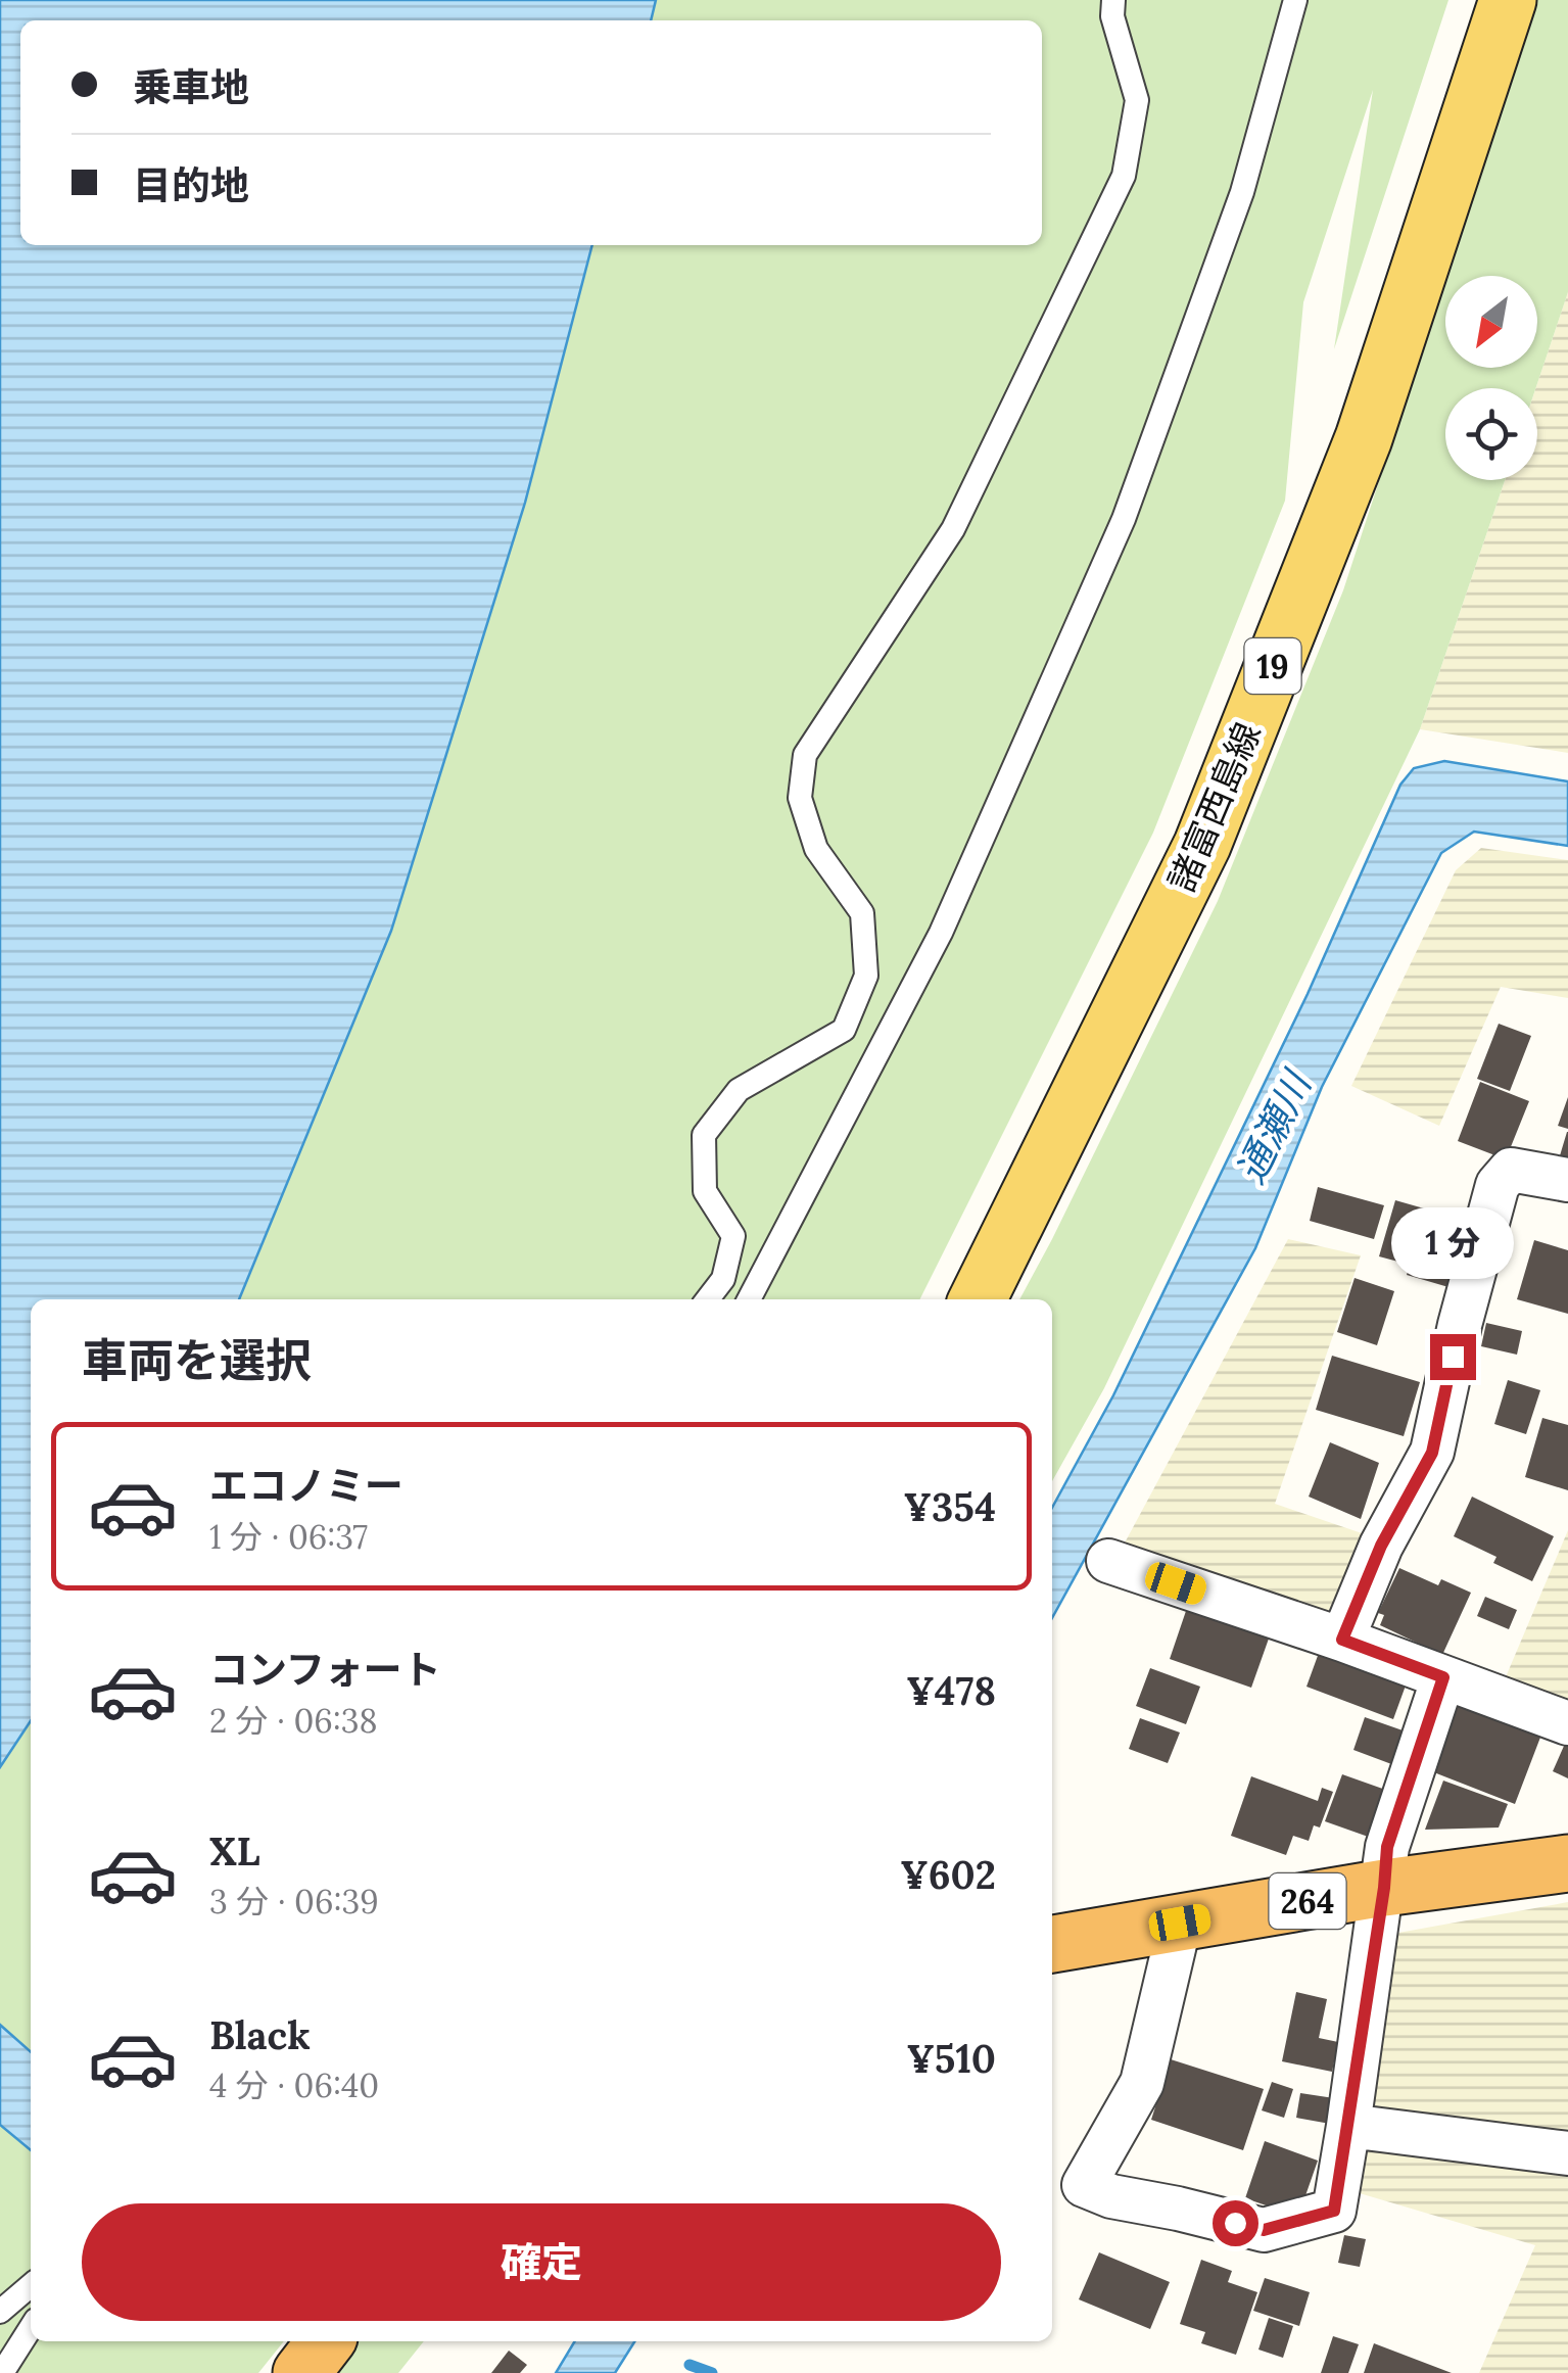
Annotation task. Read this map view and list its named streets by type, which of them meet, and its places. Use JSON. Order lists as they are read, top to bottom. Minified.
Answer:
{"streets":{"highway":["264"],"main road":["19","諸富西島線"]},"water":["通瀬川"],"north":"bottom left","page":{"banner":["乗車地","目的地"],"bubble":"1 分","heading":"車両を選択","list":[{"name":"エコノミー","note":"1 分 · 06:37","value":"¥354"},{"name":"コンフォート","note":"2 分 · 06:38","value":"¥478"},{"name":"XL","note":"3 分 · 06:39","value":"¥602"},{"name":"Black","note":"4 分 · 06:40","value":"¥510"}],"buttons":"確定"}}
